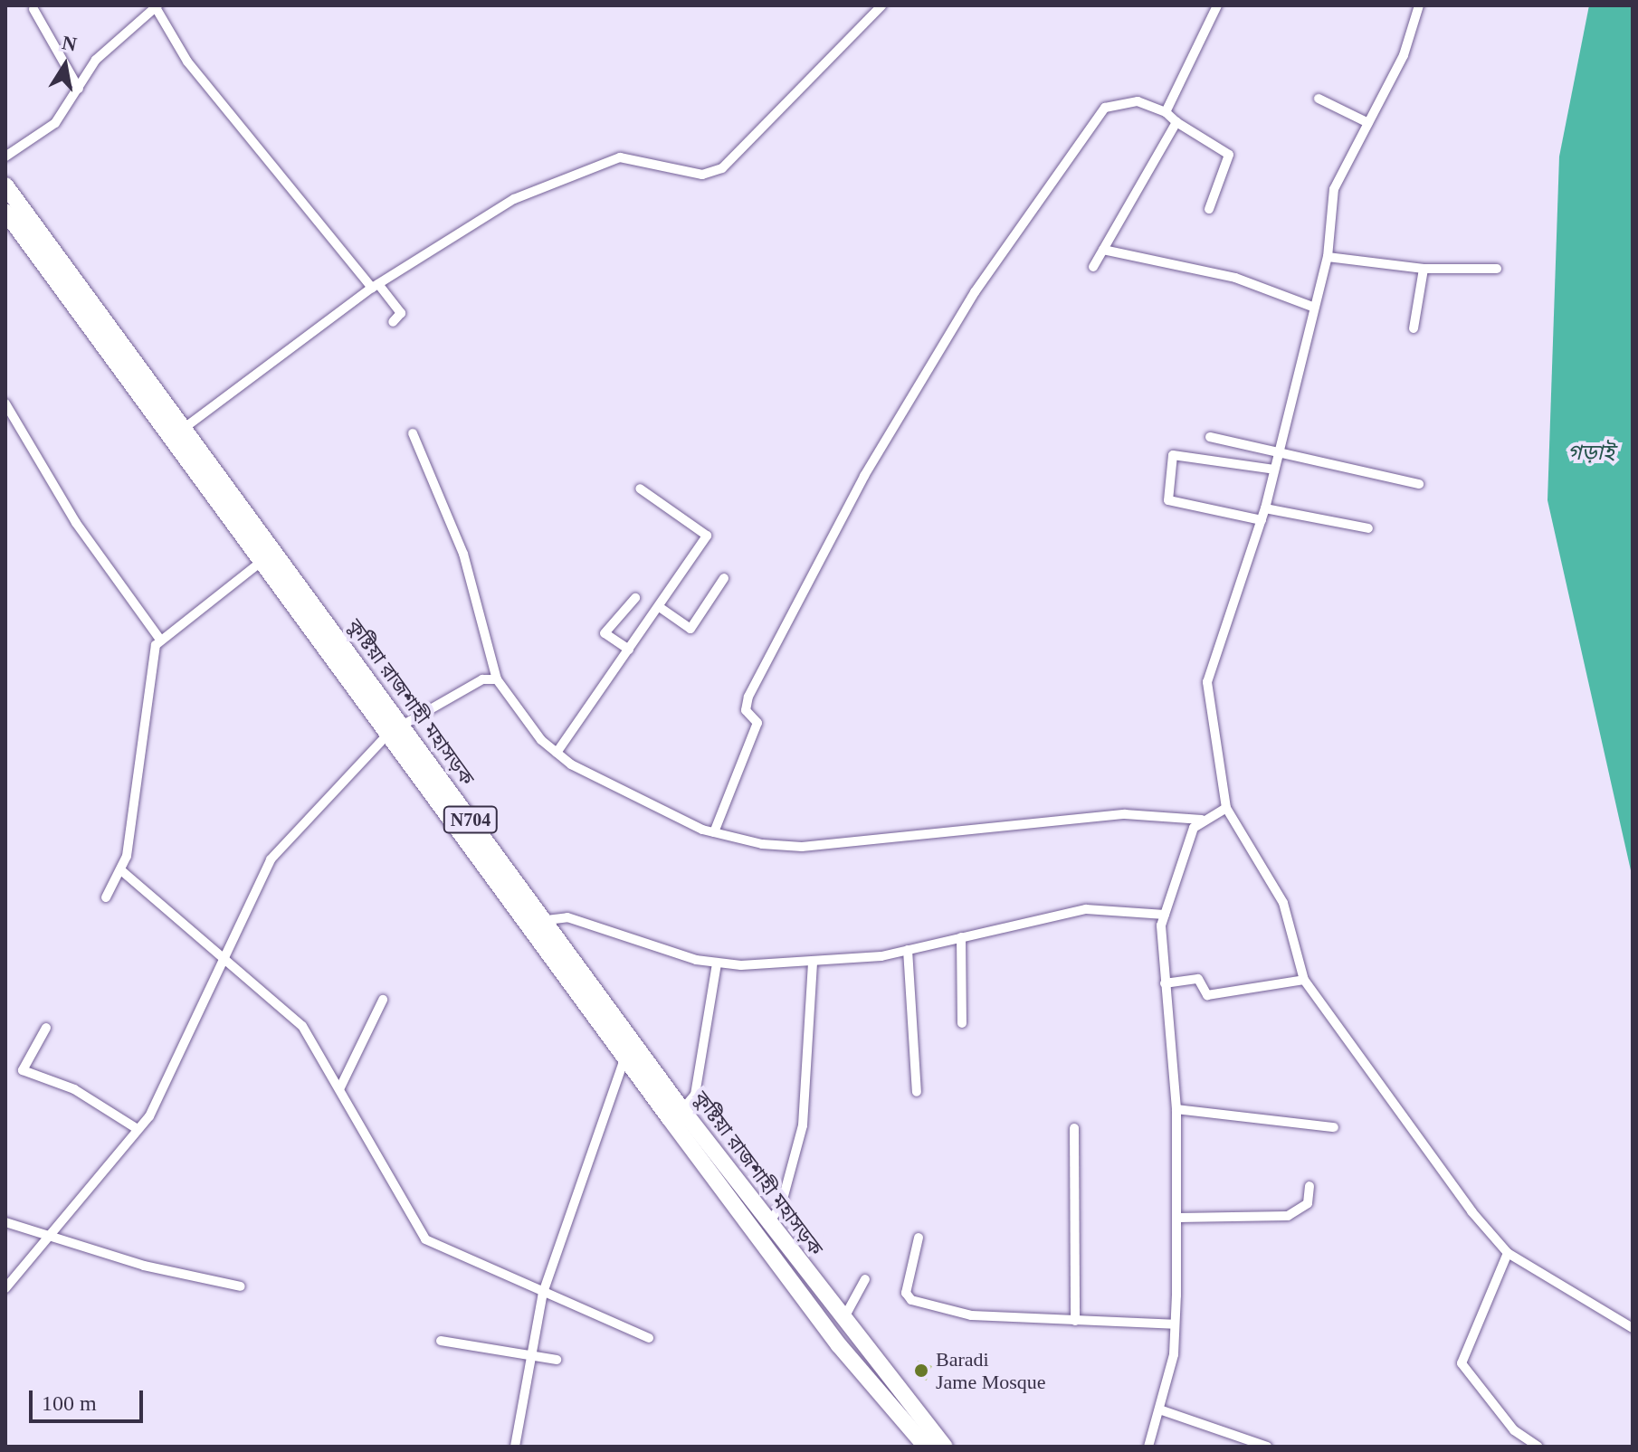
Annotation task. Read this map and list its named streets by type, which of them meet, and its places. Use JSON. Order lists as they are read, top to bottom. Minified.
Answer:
{"streets":{"highway":["কুষ্টিয়া রাজশাহী মহাসড়ক","N704"]},"water":["গড়াই"],"places":["Baradi Jame Mosque"],"scale_bar":"100 m","north":"top"}
